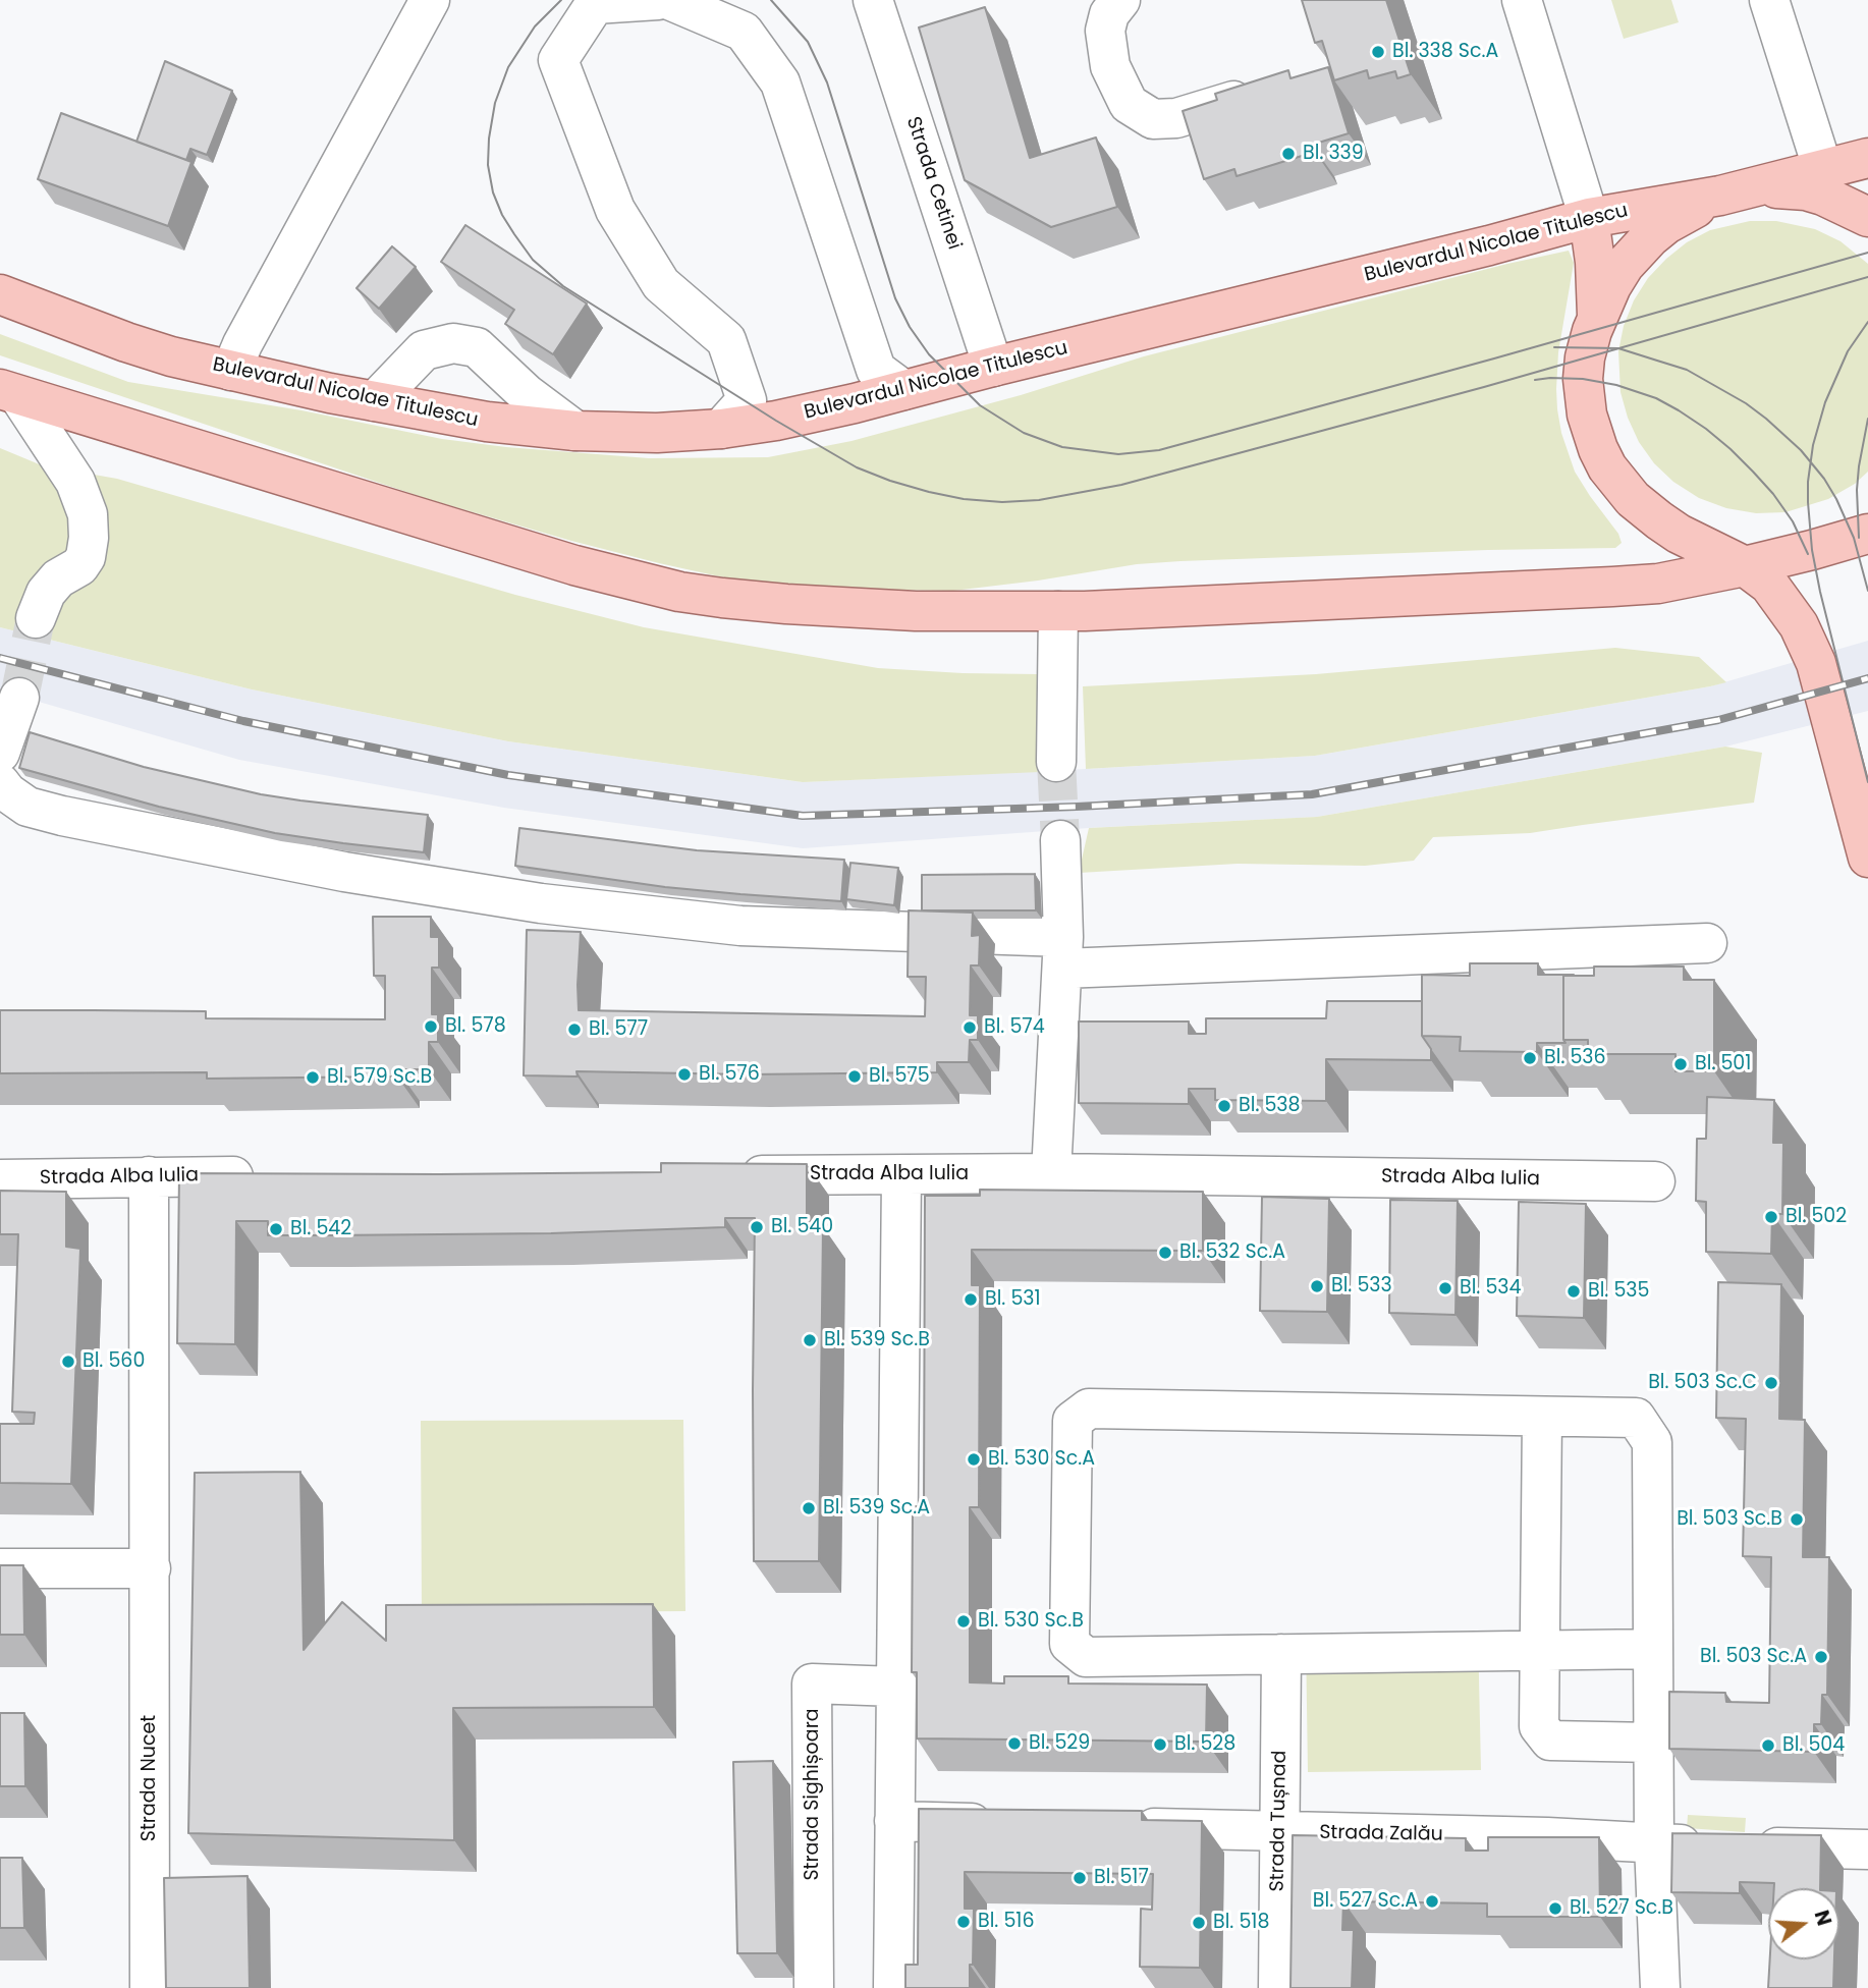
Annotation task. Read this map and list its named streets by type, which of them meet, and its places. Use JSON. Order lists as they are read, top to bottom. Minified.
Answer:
{"streets":{"main road":["Bulevardul Nicolae Titulescu"],"street":["Strada Cetinei","Strada Alba Iulia","Strada Nucet","Strada Sighișoara","Strada Tușnad","Strada Zalău"]},"crossings":[["Strada Cetinei","Bulevardul Nicolae Titulescu"],["Strada Alba Iulia","Strada Nucet"],["Strada Tușnad","Strada Zalău"]],"places":["Bl. 338 Sc.A","Bl. 339","Bl. 578","Bl. 574","Bl. 577","Bl. 536","Bl. 501","Bl. 576","Bl. 575","Bl. 579 Sc.B","Bl. 538","Bl. 502","Bl. 540","Bl. 542","Bl. 532 Sc.A","Bl. 533","Bl. 534","Bl. 535","Bl. 531","Bl. 539 Sc.B","Bl. 560","Bl. 503 Sc.C","Bl. 530 Sc.A","Bl. 539 Sc.A","Bl. 503 Sc.B","Bl. 530 Sc.B","Bl. 503 Sc.A","Bl. 529","Bl. 528","Bl. 504","Bl. 517","Bl. 527 Sc.A","Bl. 527 Sc.B","Bl. 516","Bl. 518"],"north":"right"}
